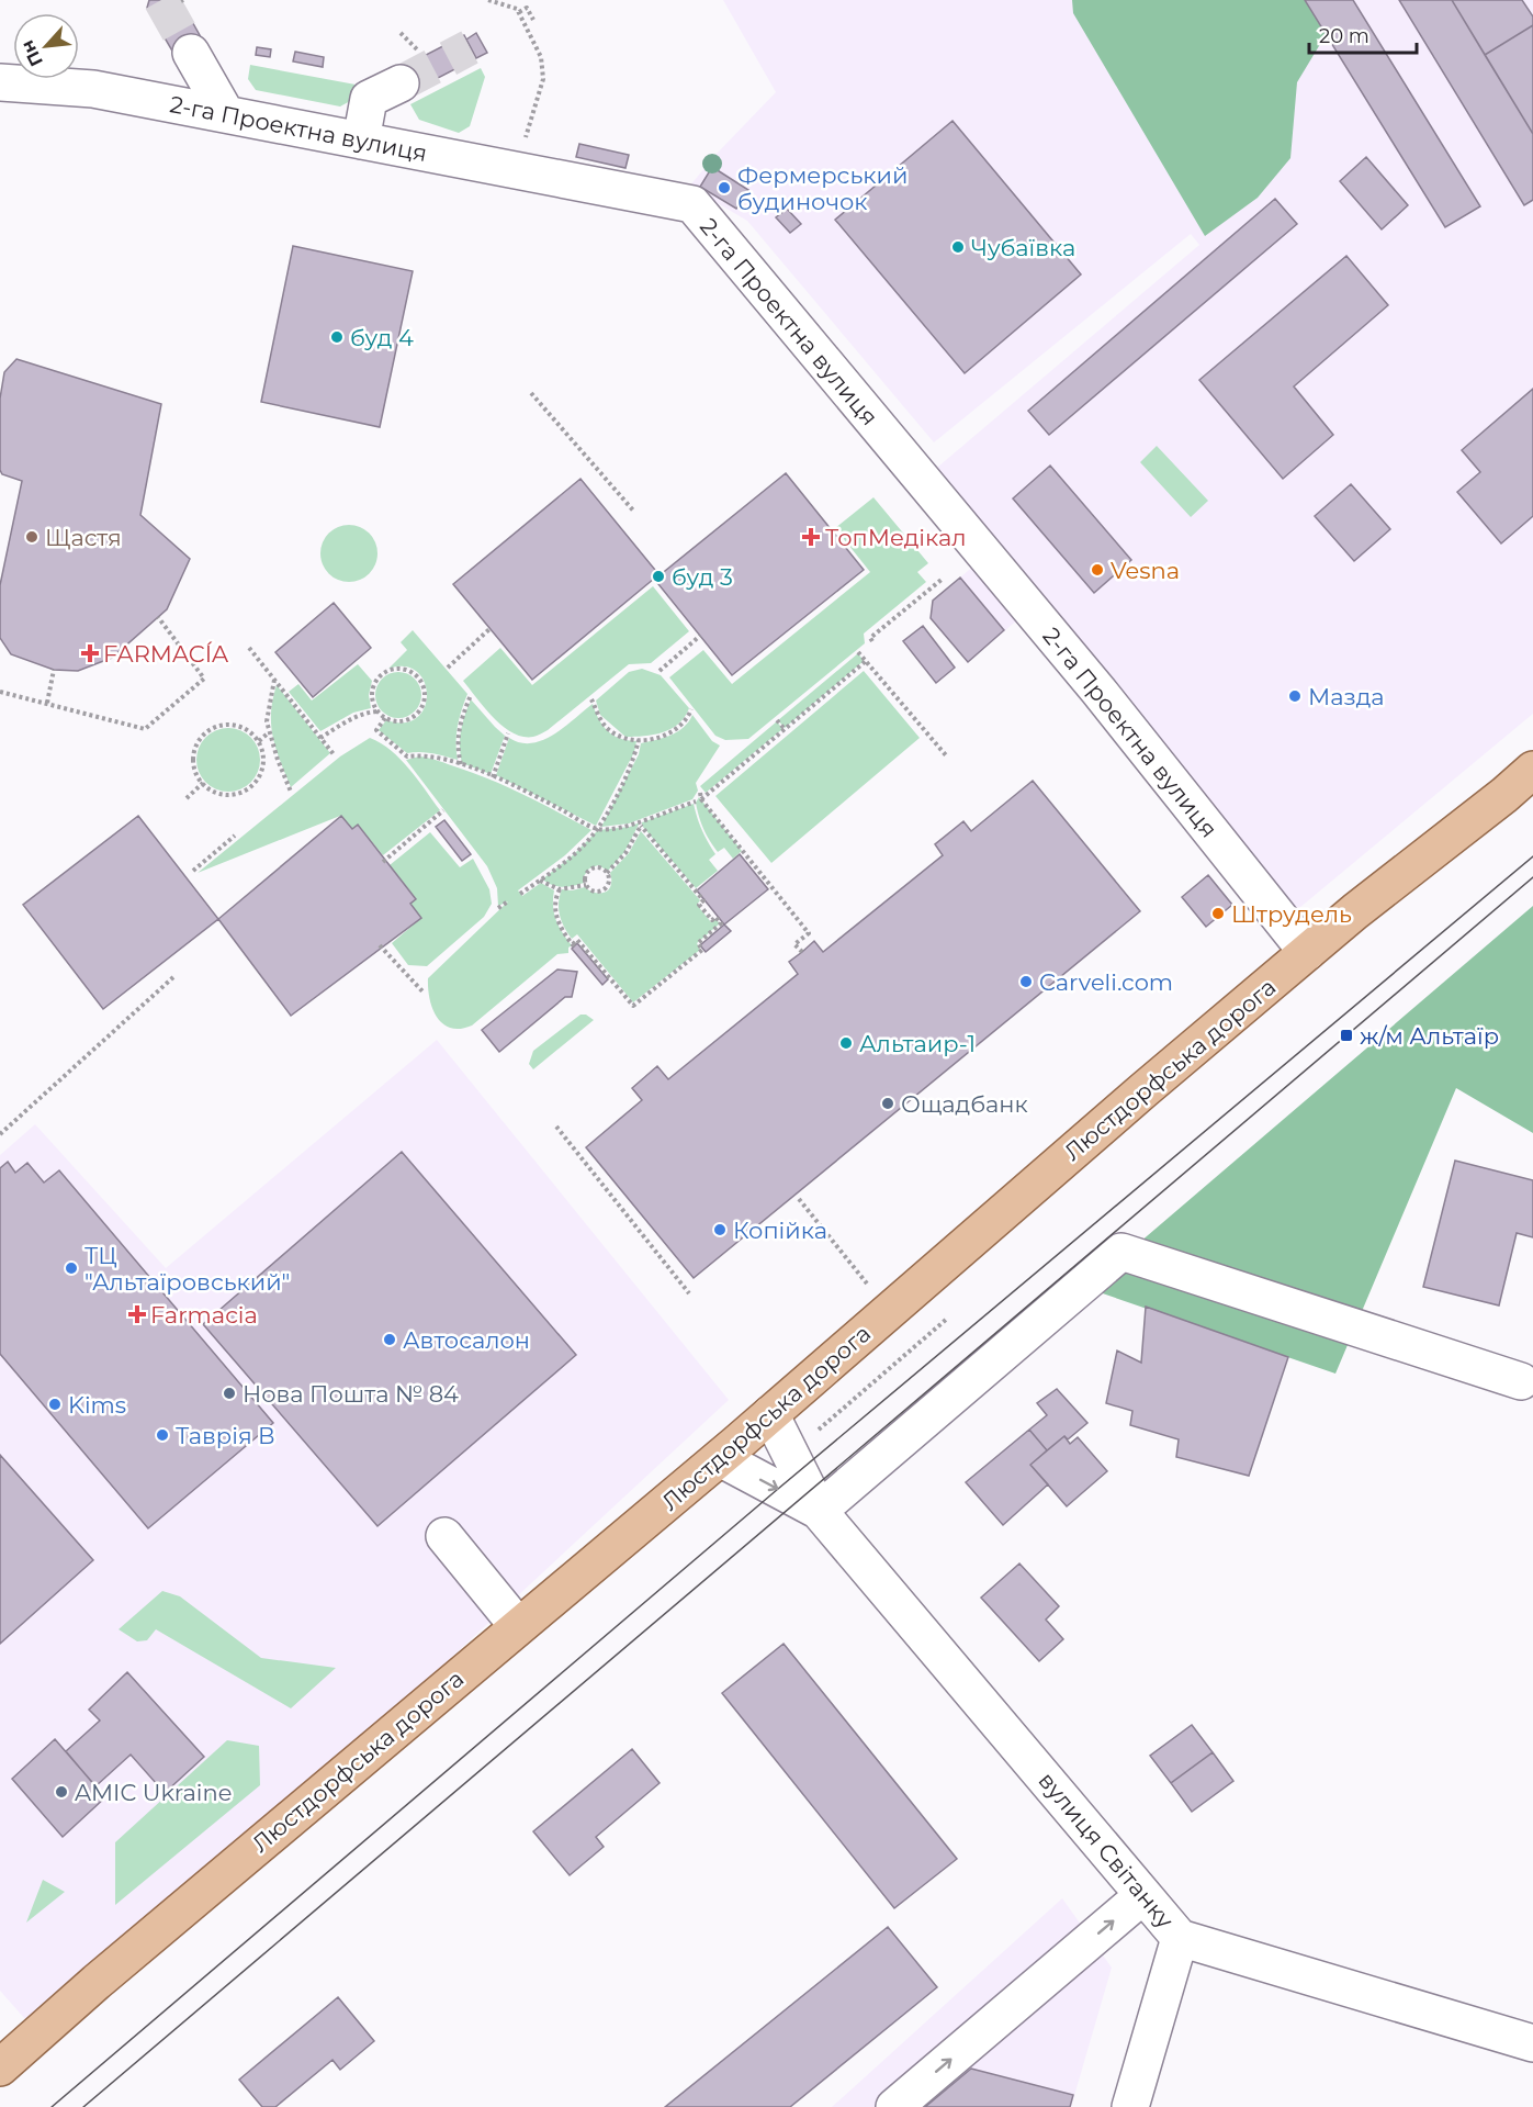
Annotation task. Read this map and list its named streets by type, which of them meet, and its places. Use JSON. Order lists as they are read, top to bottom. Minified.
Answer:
{"streets":{"main road":["Люстдорфська дорога"],"street":["2-га Проектна вулиця","вулиця Світанку"]},"crossings":[["2-га Проектна вулиця","Люстдорфська дорога"],["Люстдорфська дорога","вулиця Світанку"]],"places":{"other":["Фермерський будиночок","Чубаївка","буд 4","Щастя","Vesna","буд 3","Мазда","Штрудель","Carveli.com","Альтаир-1","Ощадбанк","Копійка","ТЦ \"Альтаїровський\"","Автосалон","Нова Пошта № 84","Kims","Таврія В","AMIC Ukraine"],"health":["ТопМедікал","FARMACÍA","Farmacia"],"transit":["ж/м Альтаїр"]},"scale_bar":"20 m","north":"bottom left"}
